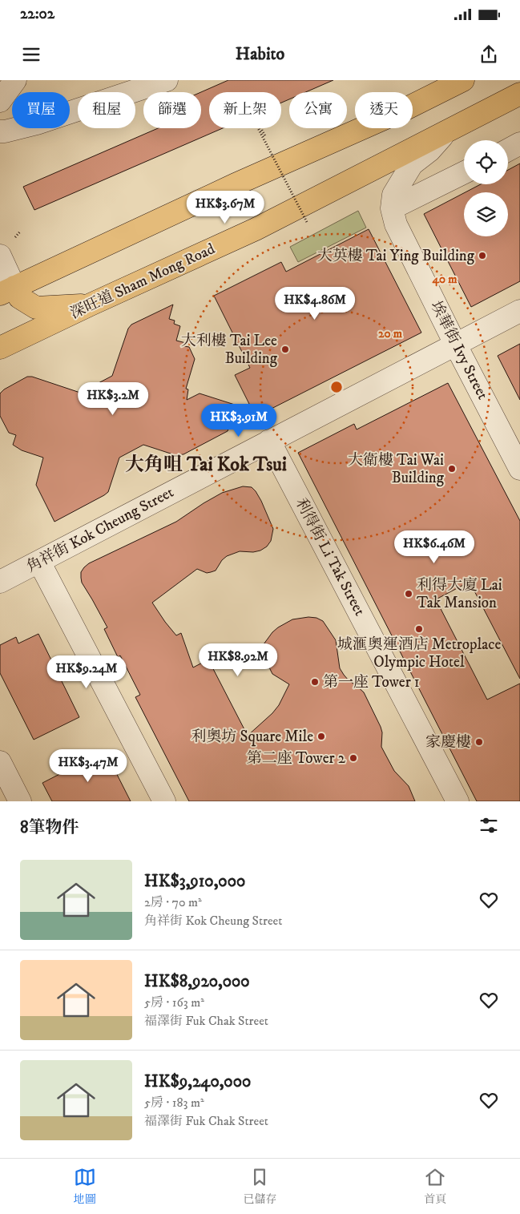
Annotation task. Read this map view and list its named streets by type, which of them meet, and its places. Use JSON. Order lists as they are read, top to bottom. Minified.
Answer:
{"streets":{"main road":["深旺道 Sham Mong Road"],"street":["埃華街 Ivy Street","角祥街 Kok Cheung Street","利得街 Li Tak Street"]},"crossings":[["深旺道 Sham Mong Road","埃華街 Ivy Street"],["埃華街 Ivy Street","角祥街 Kok Cheung Street"],["角祥街 Kok Cheung Street","利得街 Li Tak Street"]],"districts":["大角咀 Tai Kok Tsui"],"places":["大英樓 Tai Ying Building","大利樓 Tai Lee Building","大衛樓 Tai Wai Building","利得大廈 Lai Tak Mansion","城滙奧運酒店 Metroplace Olympic Hotel","第一座 Tower 1","利奧坊 Square Mile","家慶樓","第二座 Tower 2"],"page":{"status":"22:02","header":"Habito","chip":["買屋","租屋","篩選","新上架","公寓","透天"],"price":["HK$3.67M","HK$4.86M","HK$3.2M","HK$3.91M","HK$6.46M","HK$8.92M","HK$9.24M","HK$3.47M"],"heading":"8筆物件","list":[{"name":"HK$3,910,000","note":"2房 · 70 m² · 角祥街 Kok Cheung Street"},{"name":"HK$8,920,000","note":"5房 · 163 m² · 福澤街 Fuk Chak Street"},{"name":"HK$9,240,000","note":"5房 · 183 m² · 福澤街 Fuk Chak Street"}],"tabs":["地圖","已儲存","首頁"]},"rings":["40 m","20 m"]}
